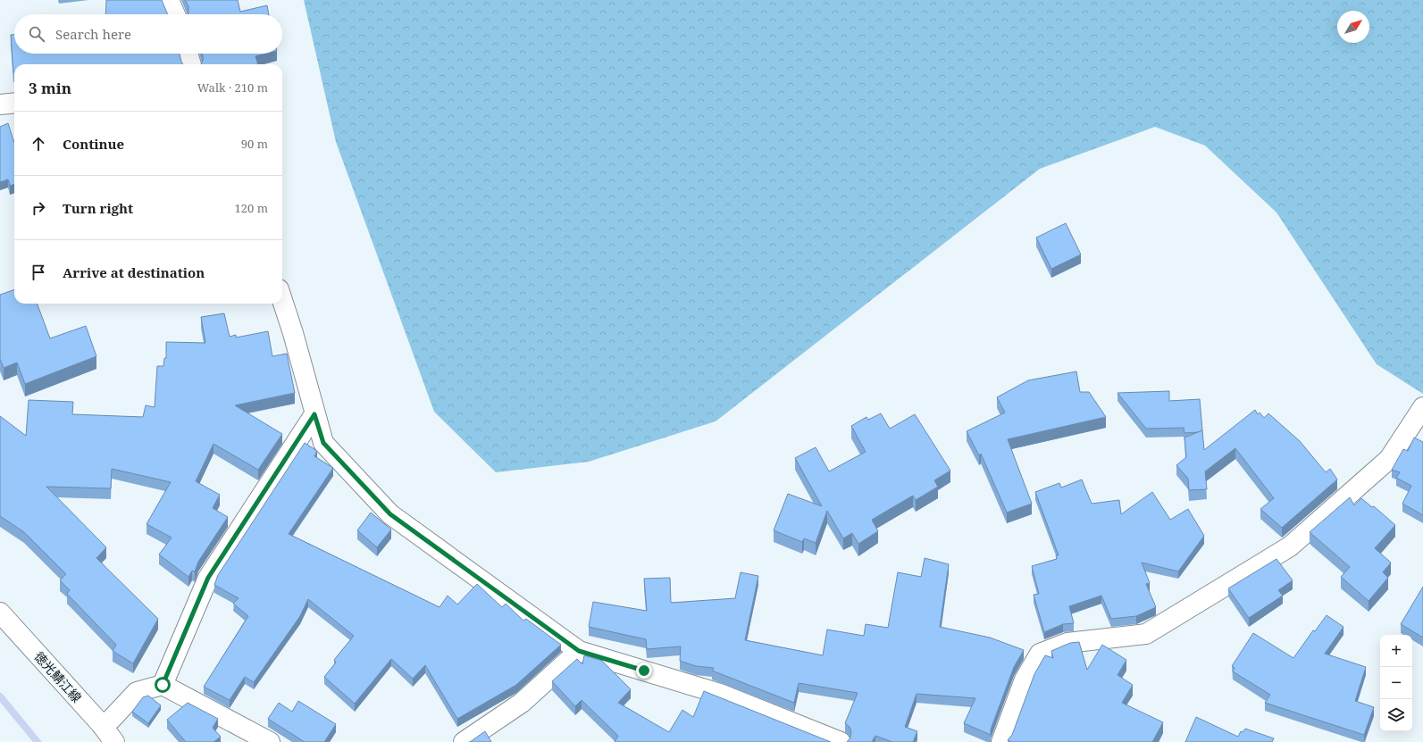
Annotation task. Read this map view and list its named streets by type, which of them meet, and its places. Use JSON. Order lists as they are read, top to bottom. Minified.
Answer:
{"streets":{"street":["徳光鯖江線"]},"north":"top right","page":{"search":"Search here","heading":["3 min","Walk · 210 m"],"list":[["Continue","90 m"],["Turn right","120 m"],"Arrive at destination"],"map_buttons":["+","−"]}}
